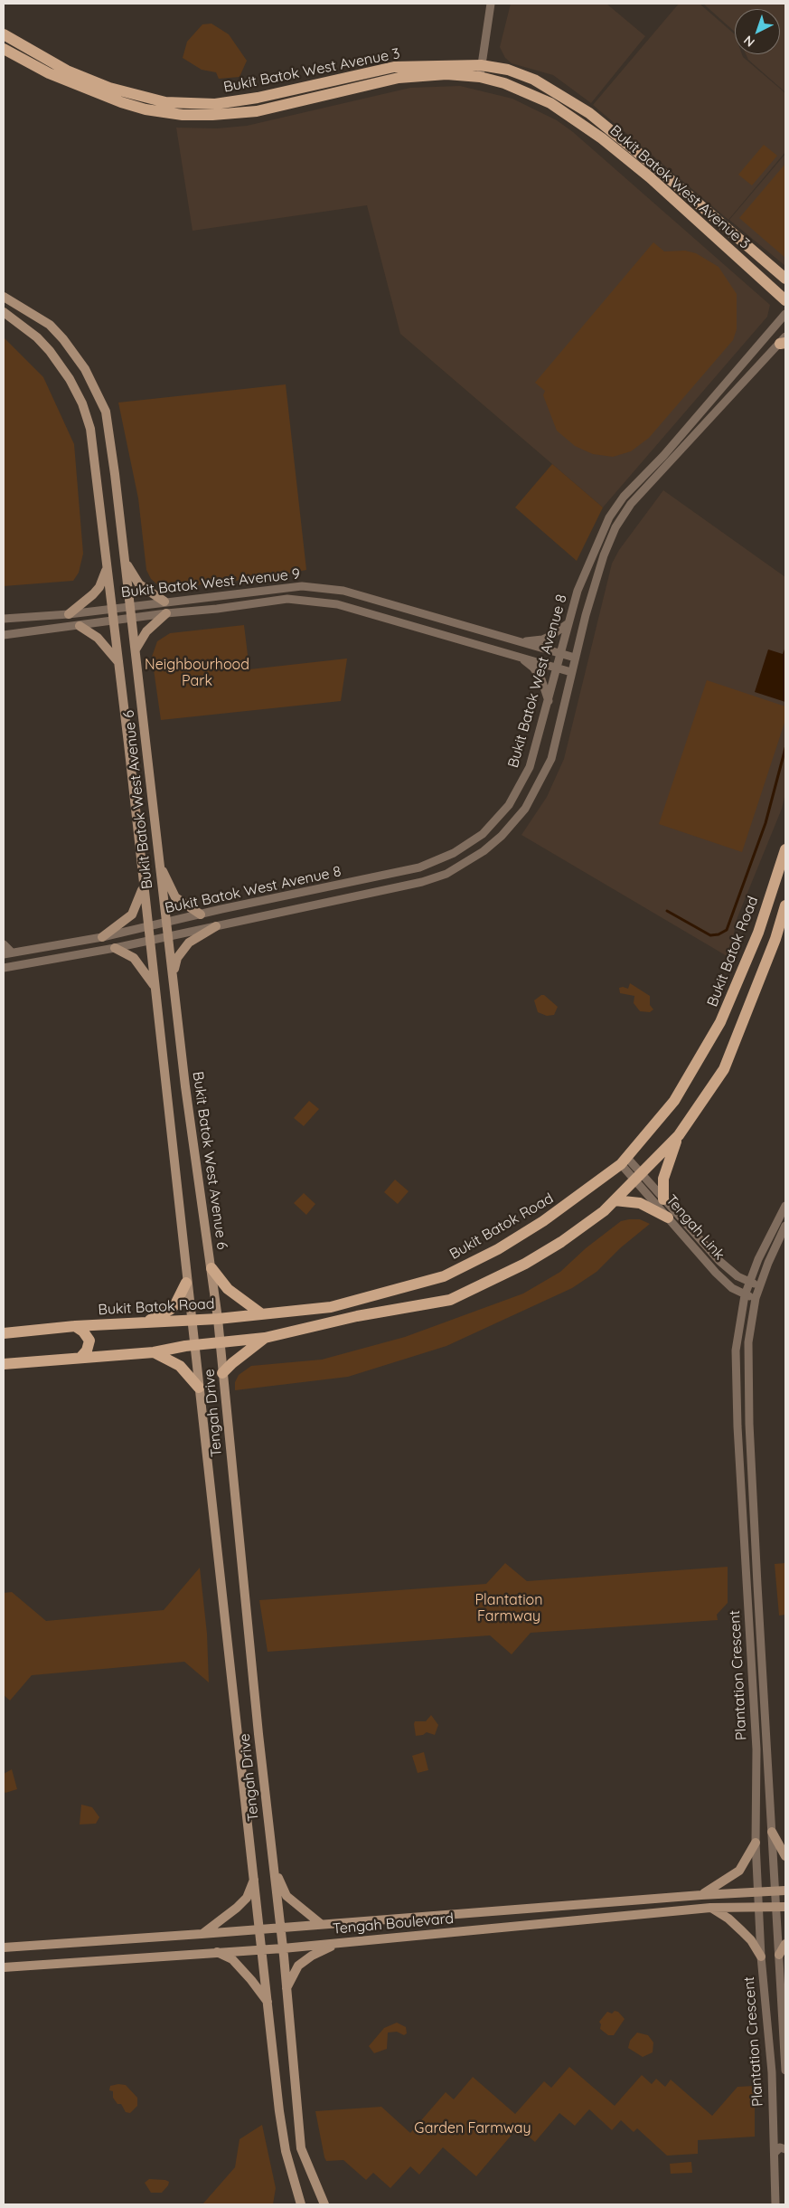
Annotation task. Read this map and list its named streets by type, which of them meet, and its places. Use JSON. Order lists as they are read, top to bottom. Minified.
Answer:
{"streets":{"main road":["Bukit Batok West Avenue 3","Bukit Batok Road"],"street":["Bukit Batok West Avenue 9","Bukit Batok West Avenue 8","Bukit Batok West Avenue 6","Tengah Link","Tengah Drive","Plantation Crescent","Tengah Boulevard"]},"crossings":[["Bukit Batok West Avenue 9","Bukit Batok West Avenue 8"],["Bukit Batok West Avenue 9","Bukit Batok West Avenue 6"],["Bukit Batok West Avenue 8","Bukit Batok West Avenue 6"],["Bukit Batok West Avenue 6","Bukit Batok Road"],["Bukit Batok West Avenue 6","Tengah Drive"],["Bukit Batok Road","Tengah Link"],["Tengah Link","Plantation Crescent"],["Tengah Drive","Tengah Boulevard"],["Plantation Crescent","Tengah Boulevard"]],"parks":["Neighbourhood Park","Plantation Farmway","Garden Farmway"],"north":"bottom left"}
